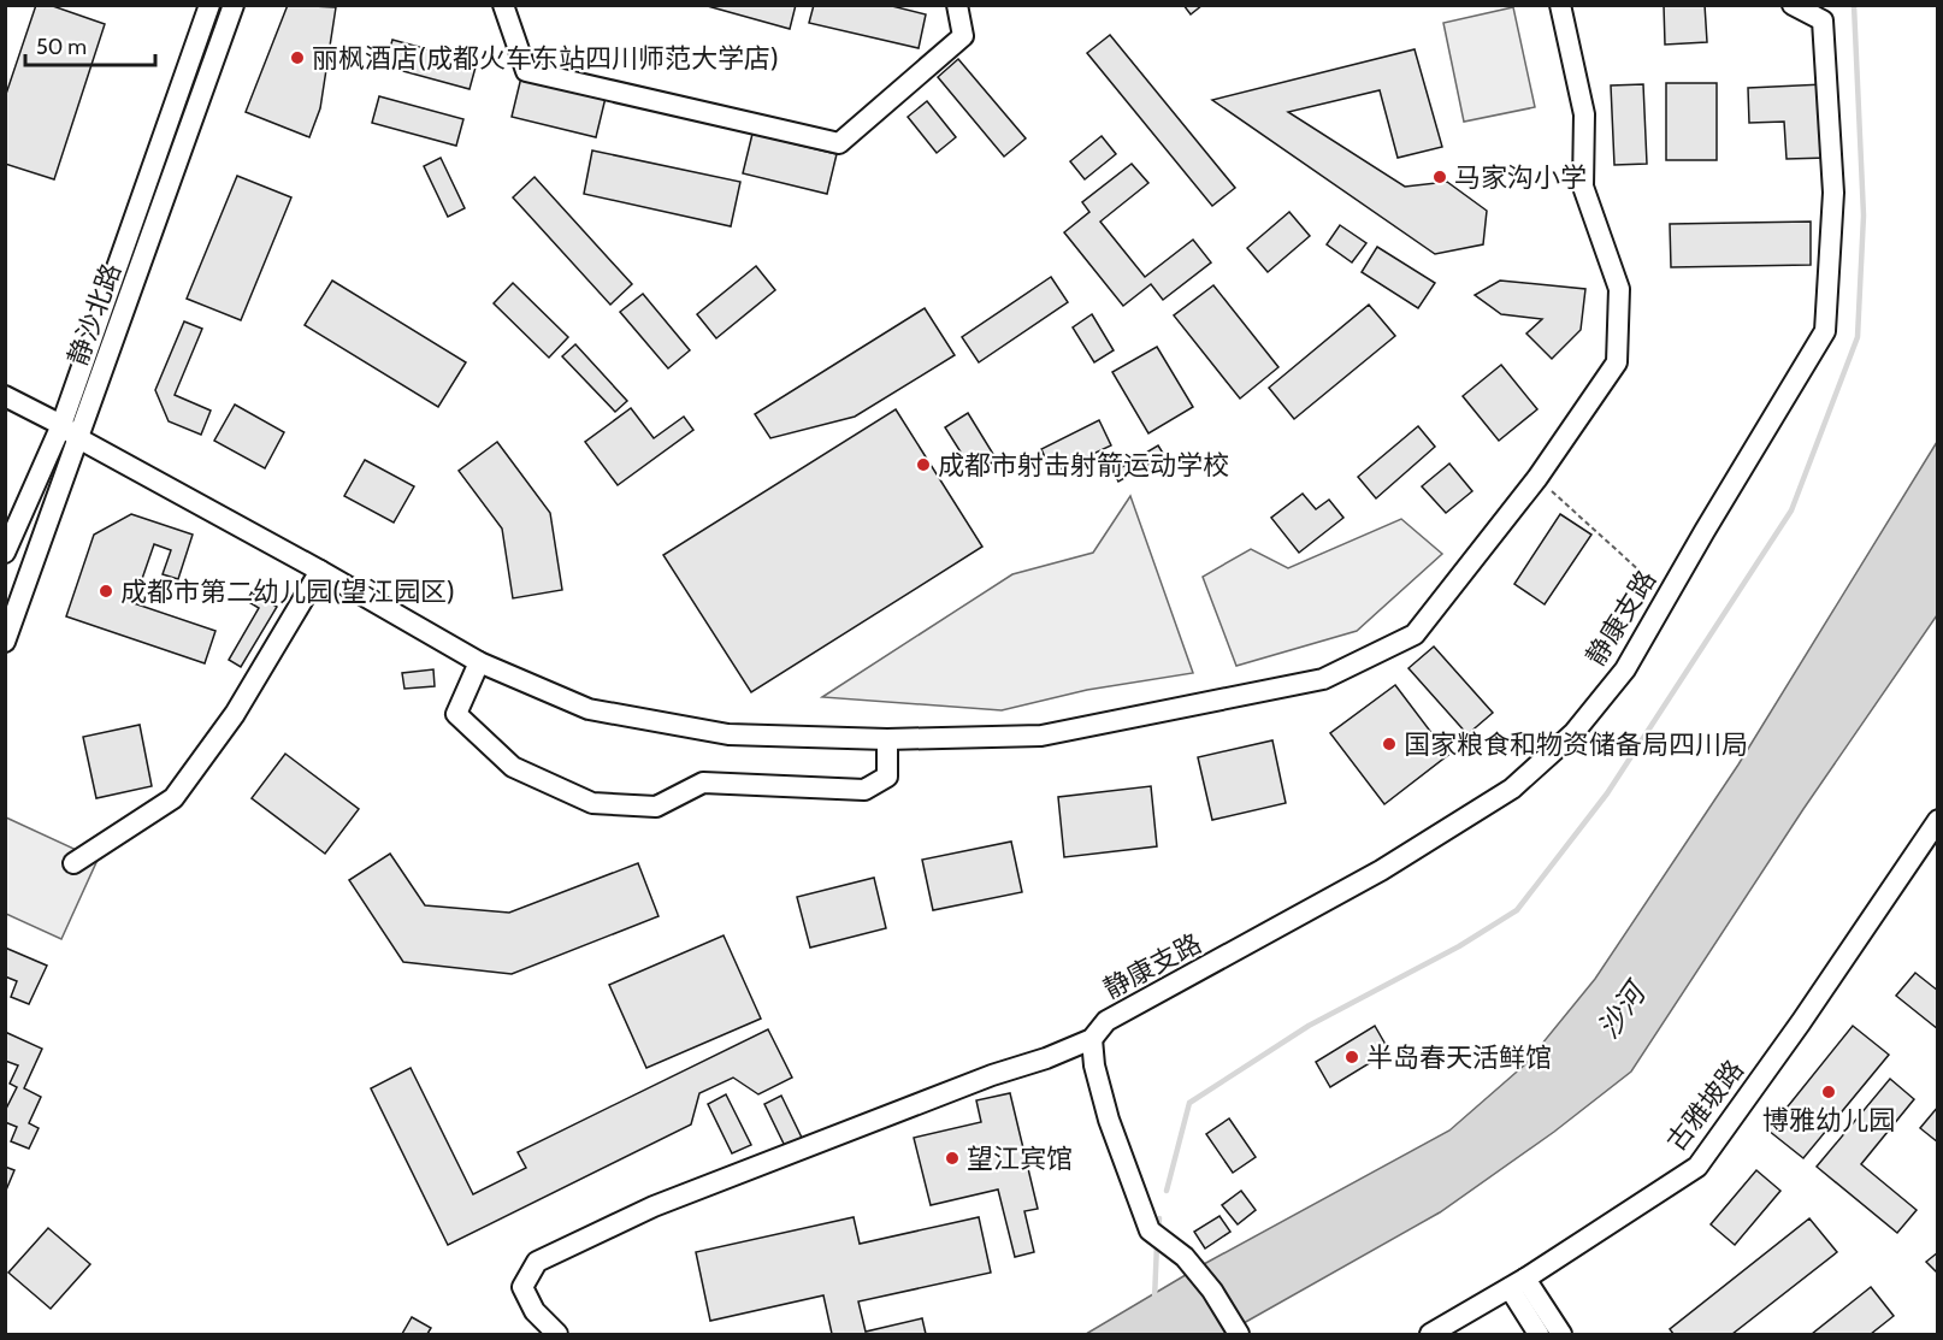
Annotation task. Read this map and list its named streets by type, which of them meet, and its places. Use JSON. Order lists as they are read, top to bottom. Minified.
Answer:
{"streets":{"street":["静沙北路","静康支路","古雅坡路"]},"water":["沙河"],"places":["丽枫酒店(成都火车东站四川师范大学店)","马家沟小学","成都市射击射箭运动学校","成都市第二幼儿园(望江园区)","国家粮食和物资储备局四川局","半岛春天活鲜馆","博雅幼儿园","望江宾馆"],"scale_bar":"50 m"}
